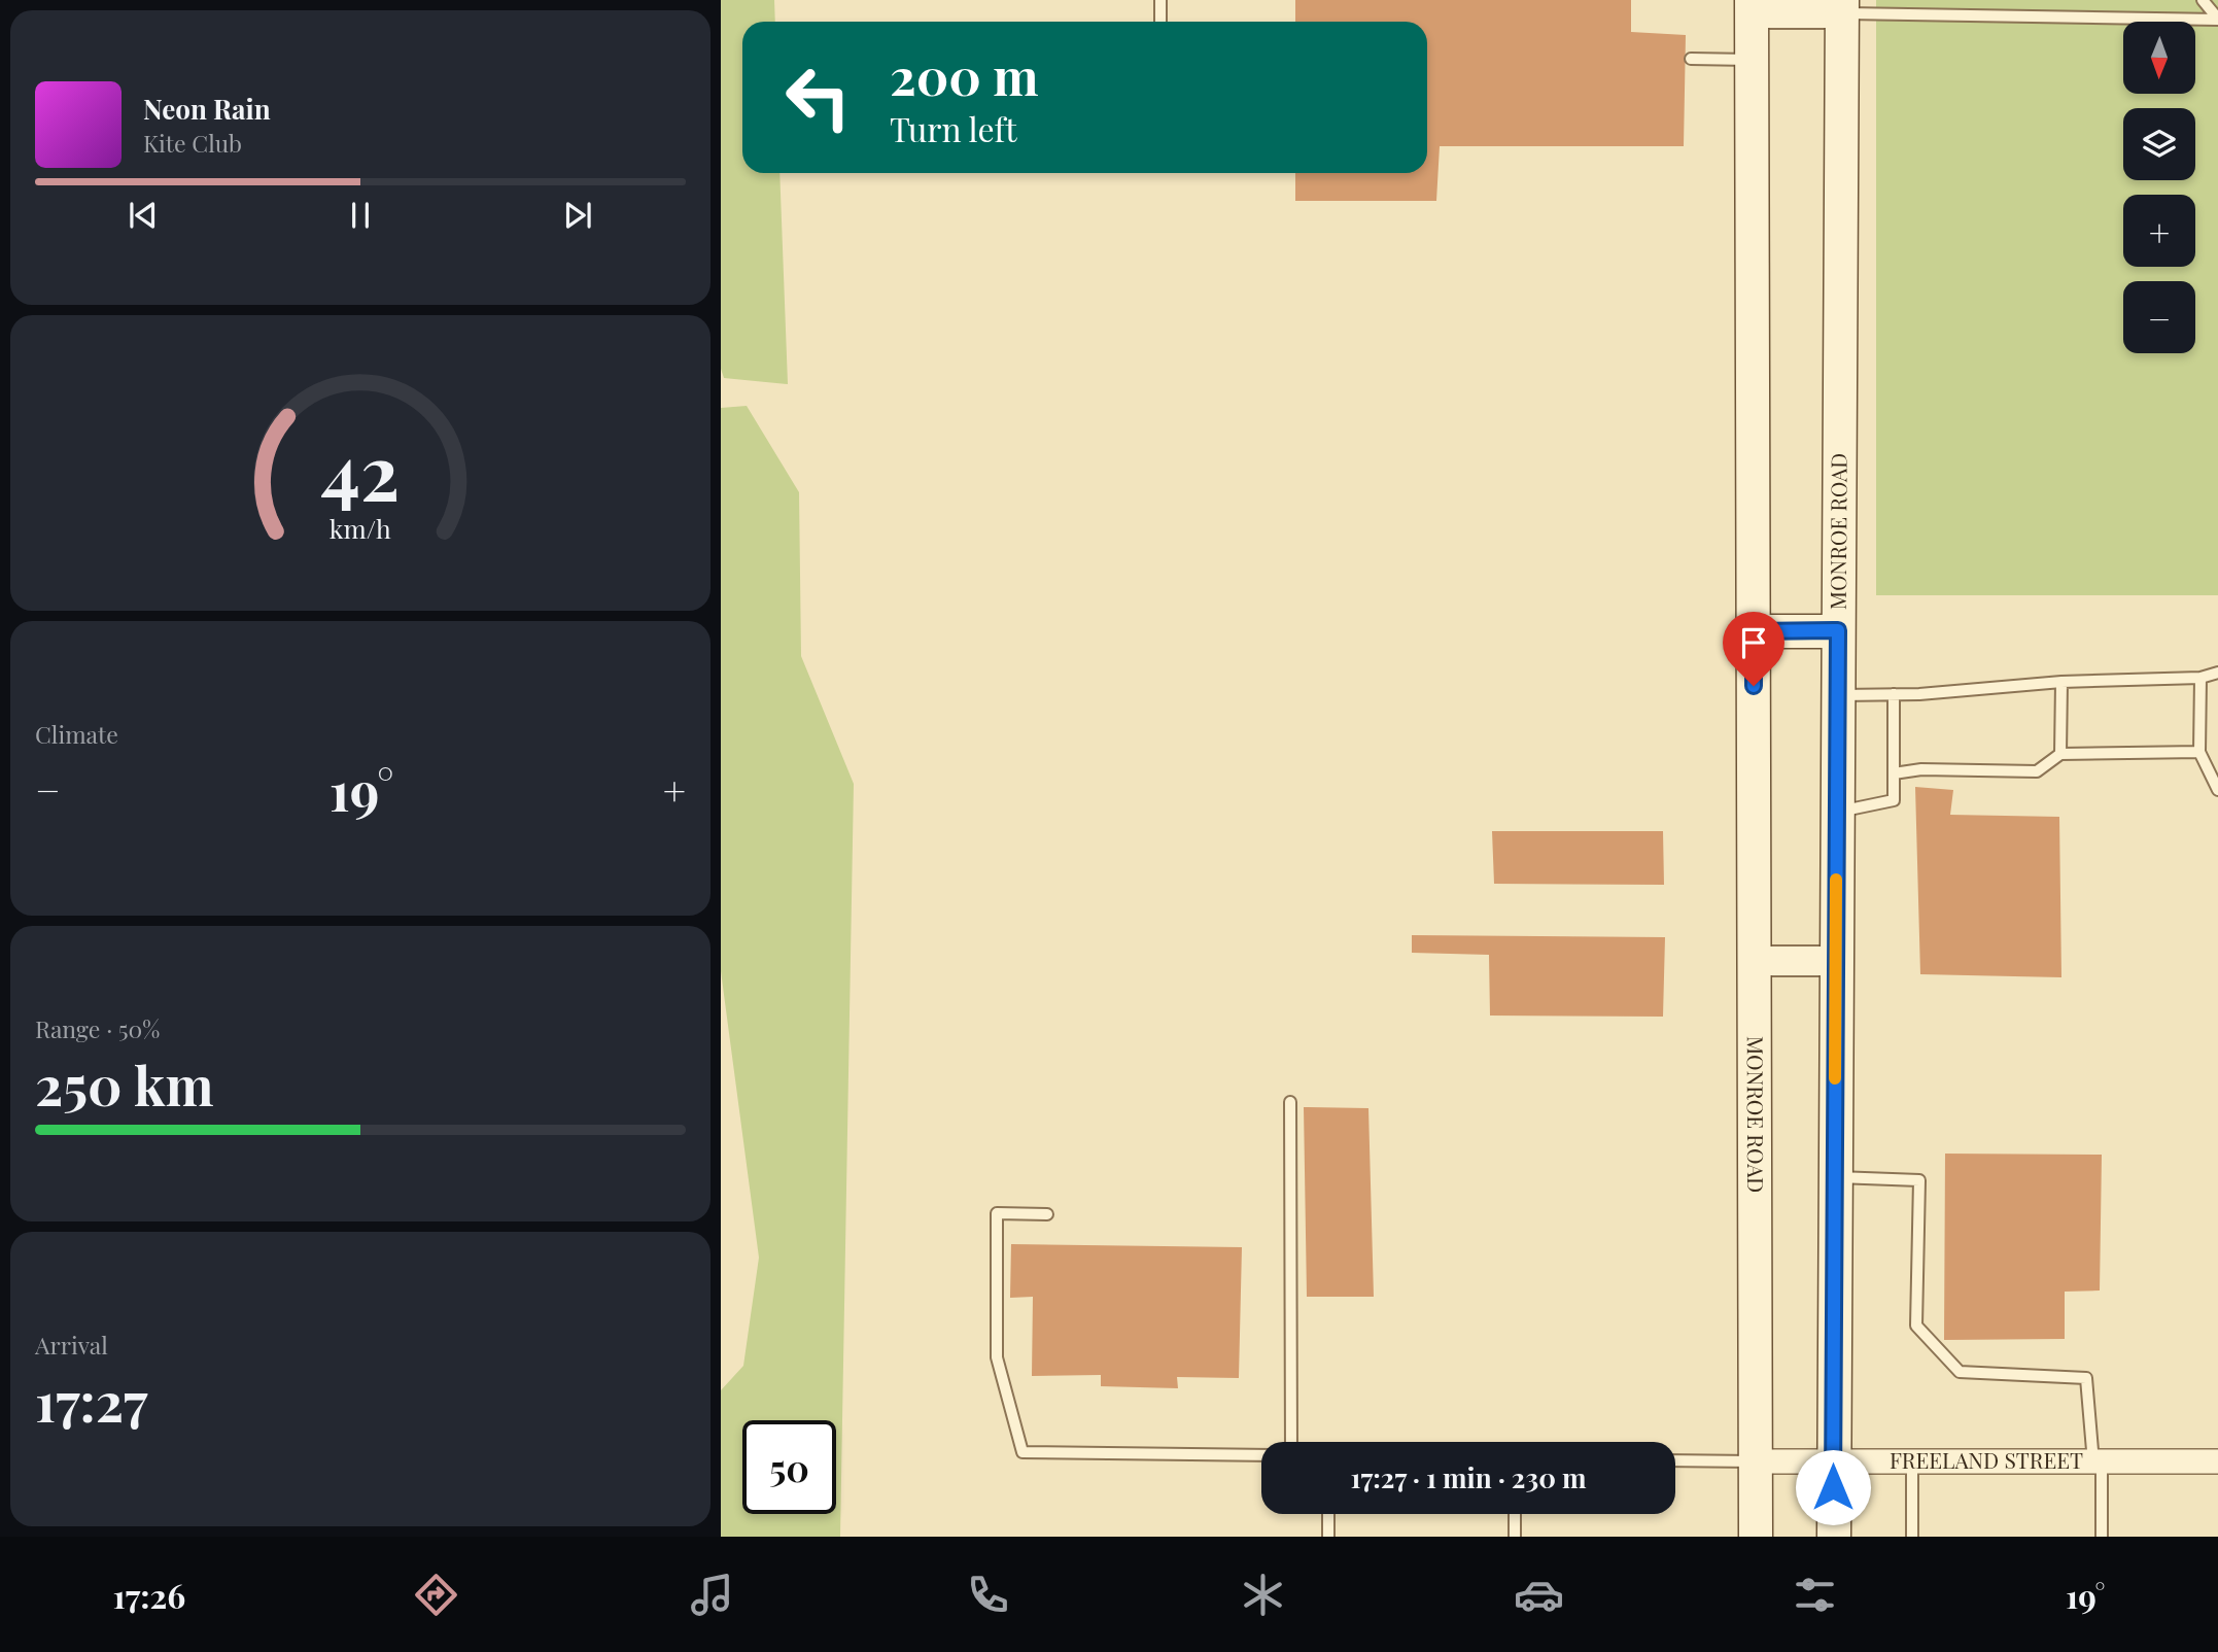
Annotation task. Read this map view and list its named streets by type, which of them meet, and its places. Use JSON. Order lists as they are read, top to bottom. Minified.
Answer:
{"streets":{"main road":["MONROE ROAD"],"street":["FREELAND STREET"]},"crossings":[["MONROE ROAD","FREELAND STREET"]],"north":"bottom","page":{"map_buttons":["+","−"],"turn":["200 m","Turn left"],"song":["Neon Rain","Kite Club"],"tile":["Climate",["Range · 50%","250 km"],["Arrival","17:27"]],"heat":["−","19°","+"],"limit":"50","trip":"17:27 · 1 min · 230 m","tabs":["17:26","19°"],"gauge":["42","km/h"]}}
